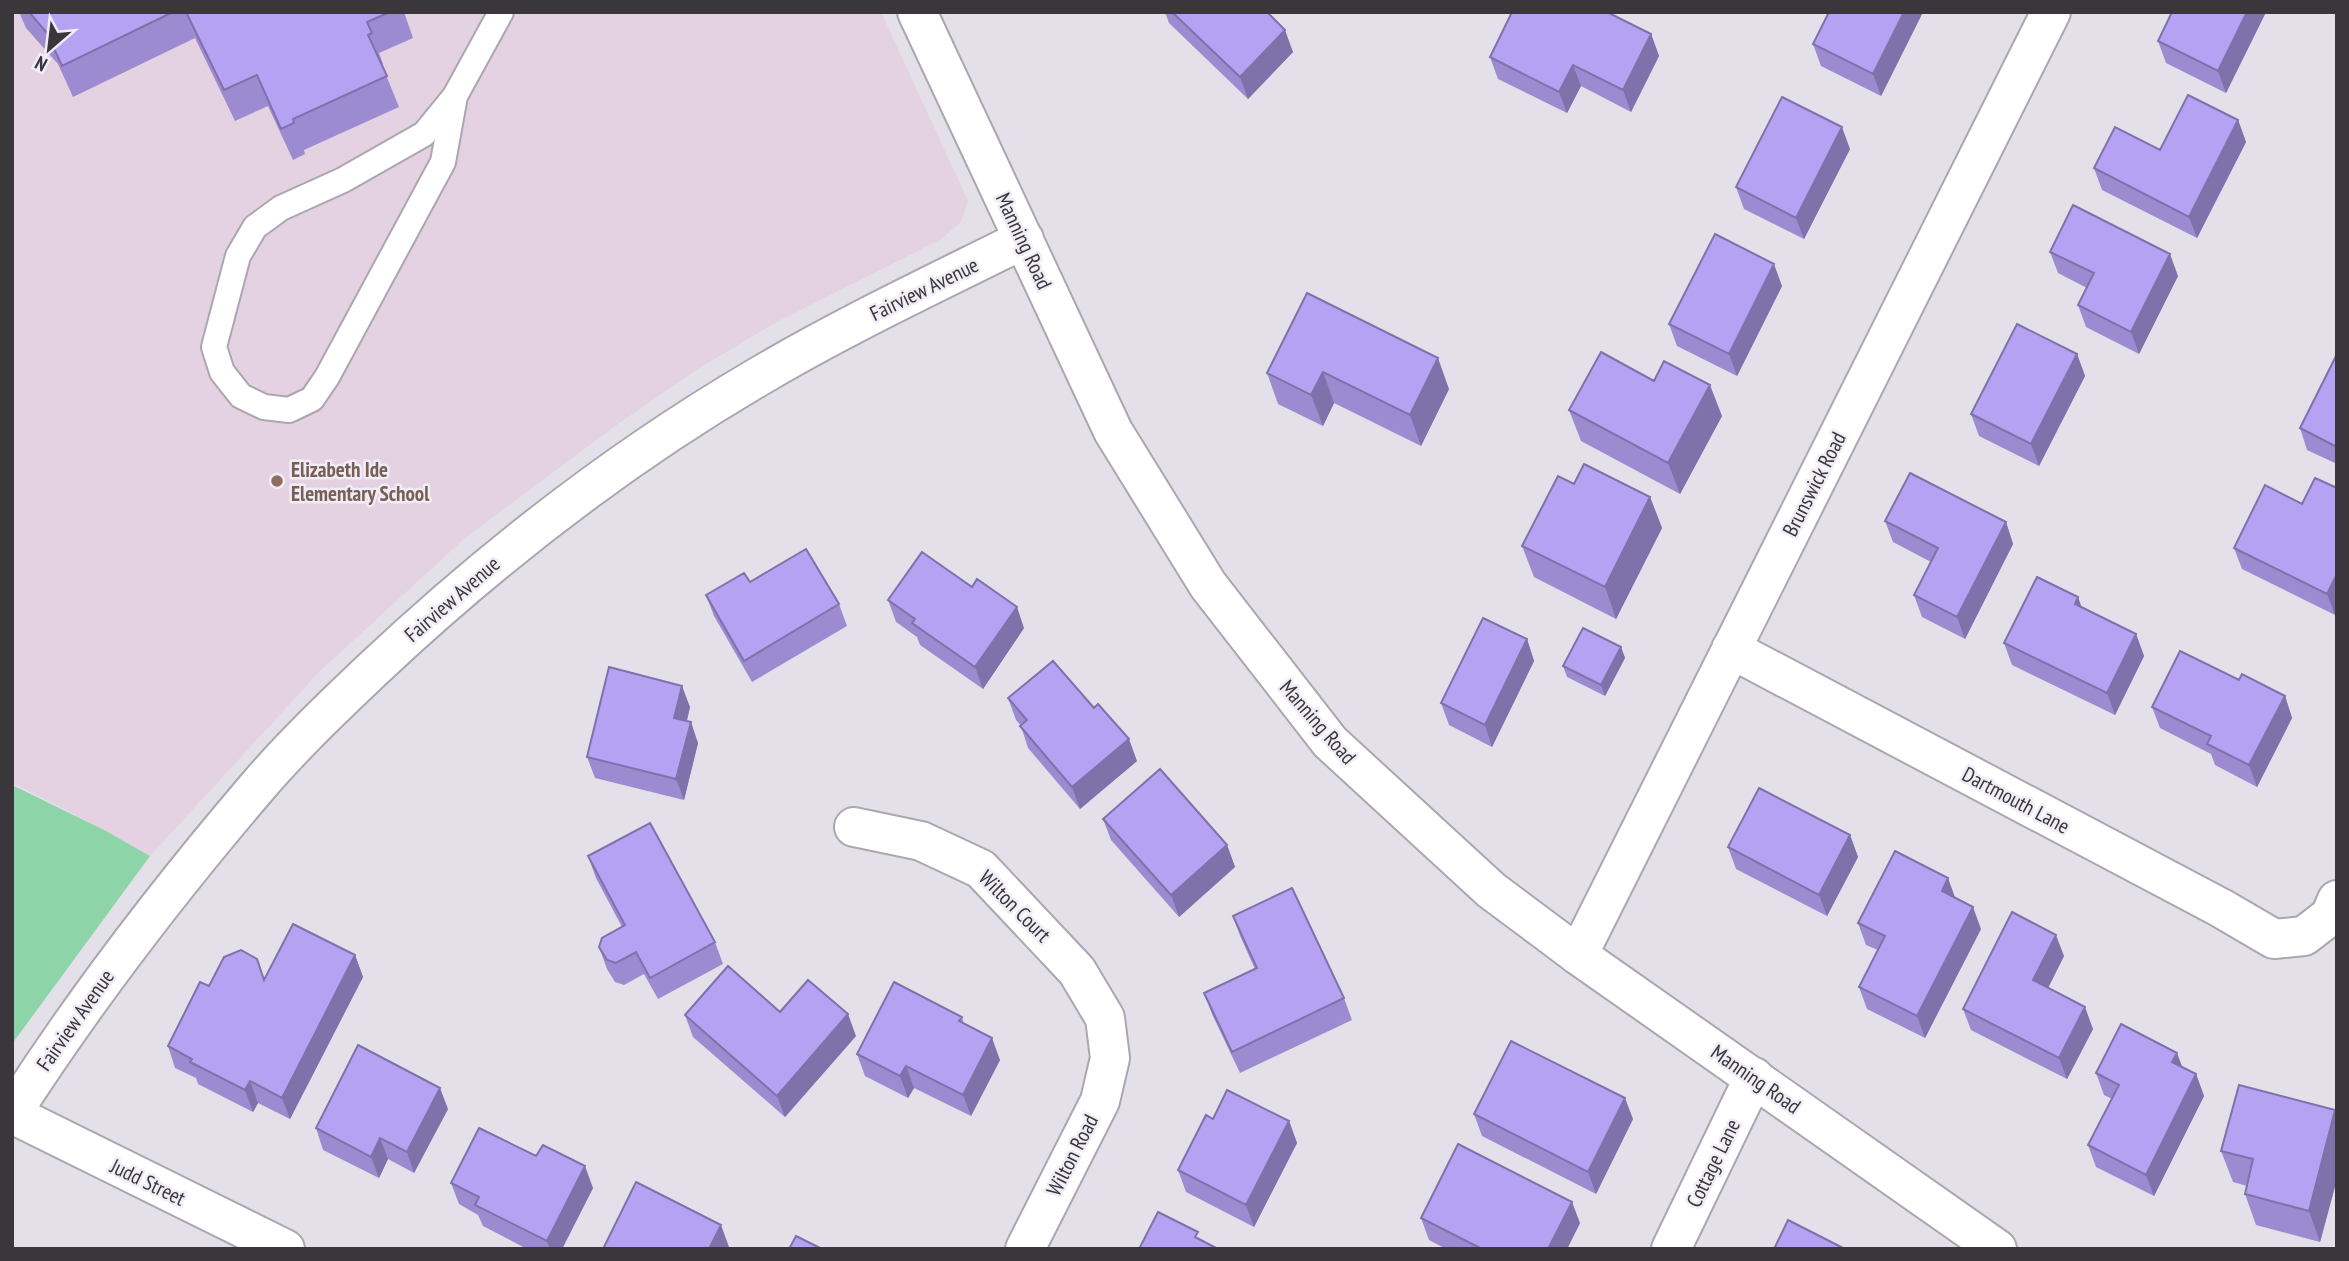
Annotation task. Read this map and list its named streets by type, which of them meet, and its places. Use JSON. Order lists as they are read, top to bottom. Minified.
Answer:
{"streets":{"street":["Manning Road","Fairview Avenue","Brunswick Road","Dartmouth Lane","Wilton Court","Wilton Road","Cottage Lane","Judd Street"]},"crossings":[["Manning Road","Fairview Avenue"],["Manning Road","Brunswick Road"],["Manning Road","Cottage Lane"],["Fairview Avenue","Judd Street"],["Brunswick Road","Dartmouth Lane"],["Wilton Court","Wilton Road"]],"places":["Elizabeth Ide Elementary School"],"north":"bottom left"}
